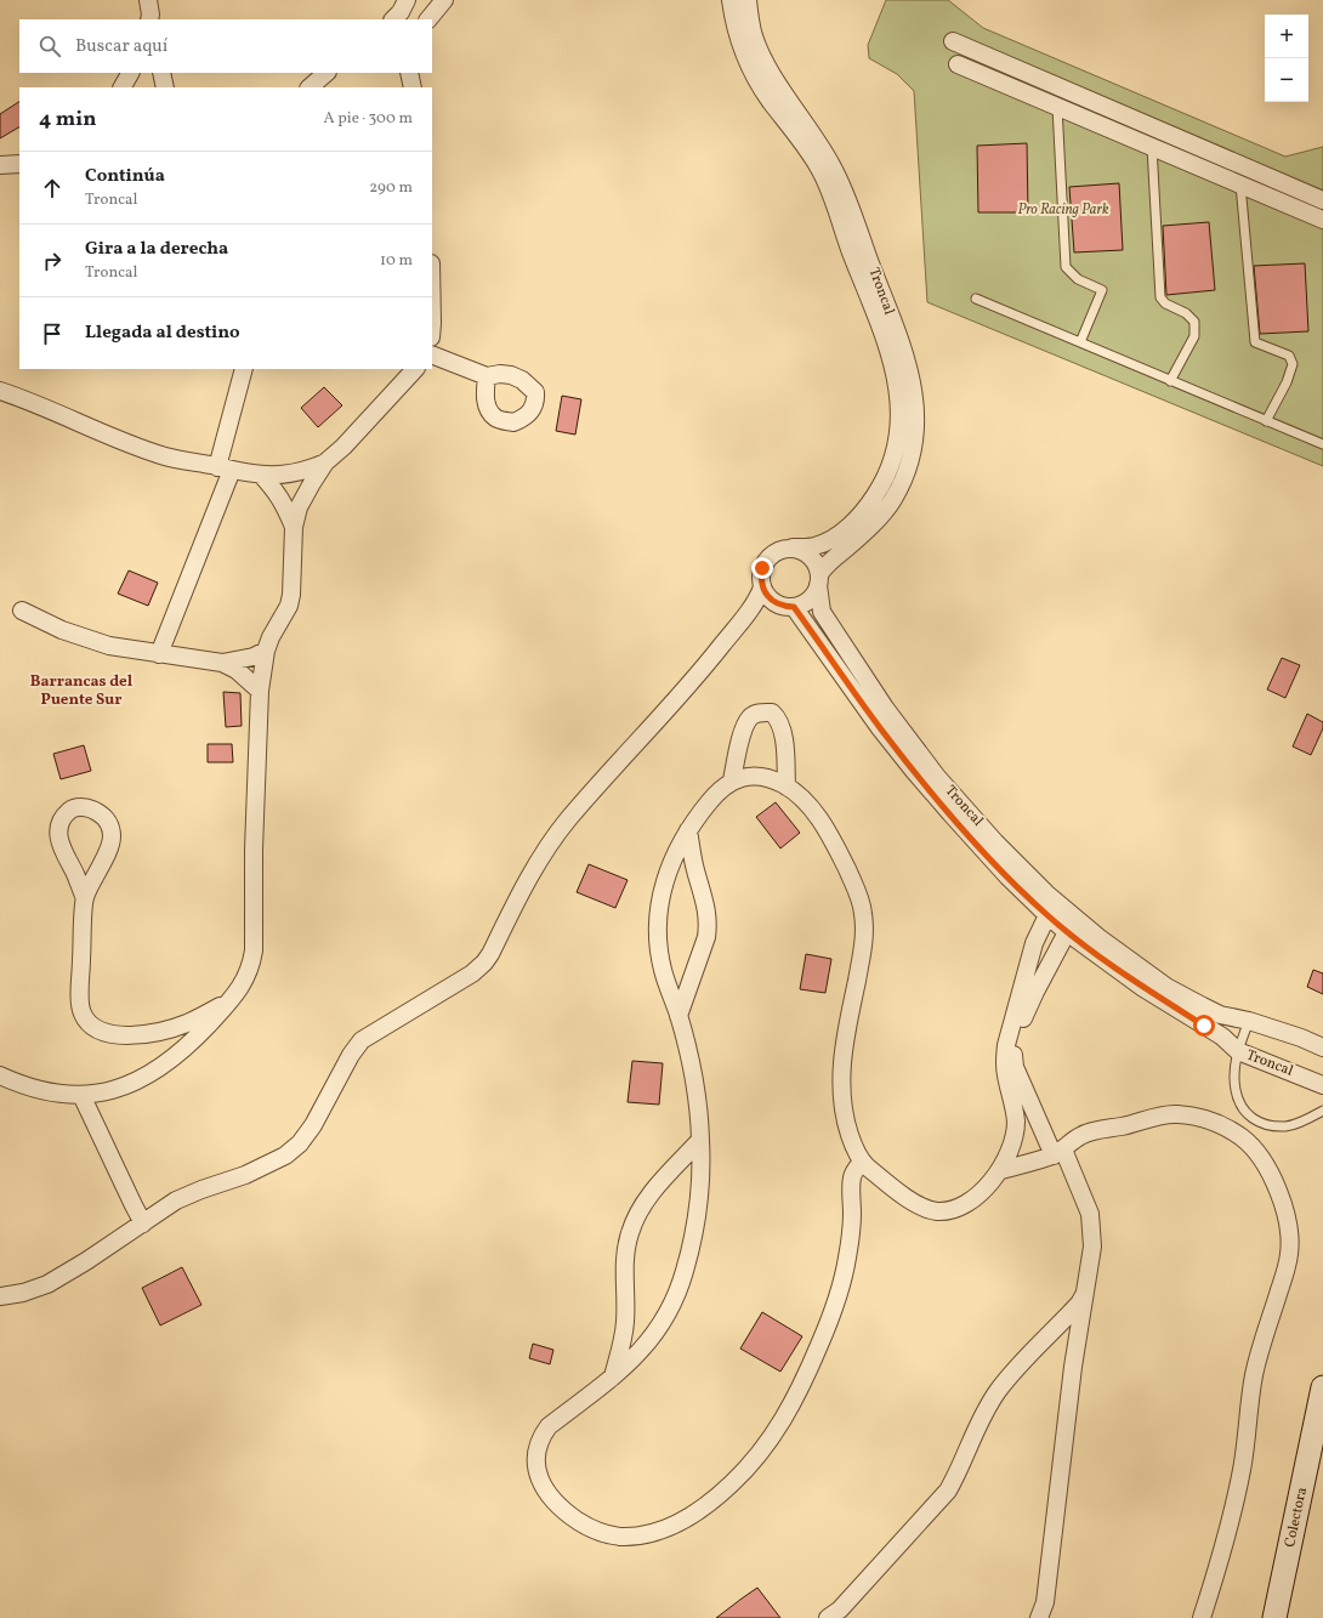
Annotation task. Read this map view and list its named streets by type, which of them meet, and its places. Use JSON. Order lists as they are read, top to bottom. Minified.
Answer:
{"streets":{"main road":["Colectora"],"street":["Troncal"]},"districts":["Barrancas del Puente Sur"],"parks":["Pro Racing Park"],"page":{"map_buttons":["+","−"],"search":"Buscar aquí","heading":["4 min","A pie · 300 m"],"list":[["Continúa","Troncal","290 m"],["Gira a la derecha","Troncal","10 m"],"Llegada al destino"]}}
